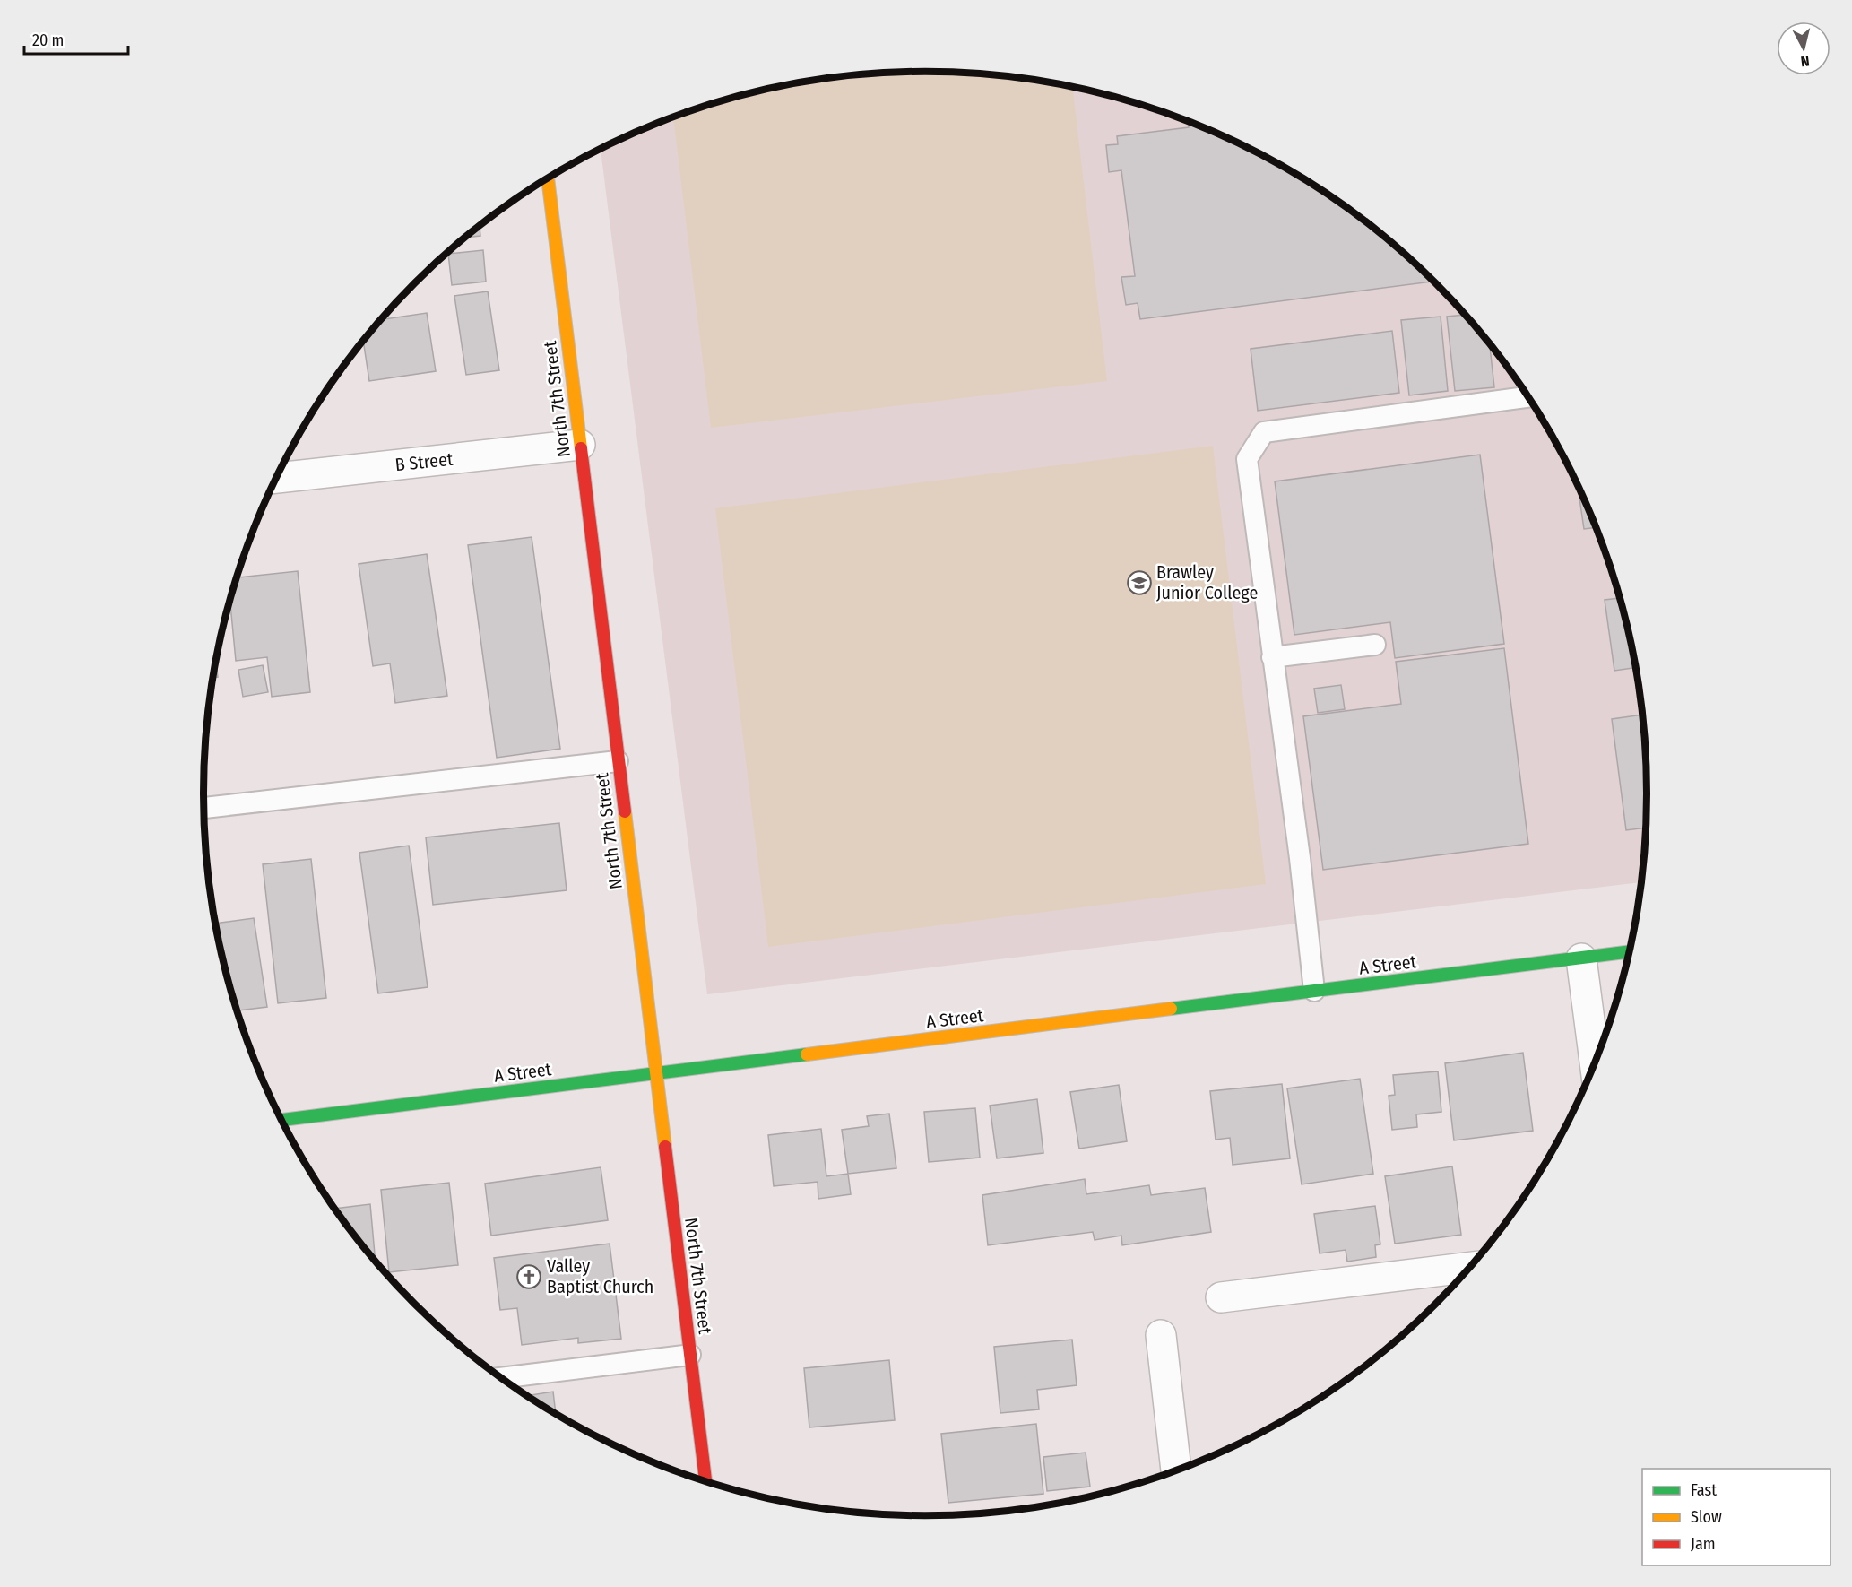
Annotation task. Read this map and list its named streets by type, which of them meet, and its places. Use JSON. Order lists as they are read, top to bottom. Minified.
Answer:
{"streets":{"street":["North 7th Street","B Street","A Street"]},"crossings":[["North 7th Street","B Street"],["North 7th Street","A Street"]],"places":{"school or university":["Brawley Junior College"],"church":["Valley Baptist Church"]},"legend":["Fast","Slow","Jam"],"scale_bar":"20 m","north":"bottom"}
